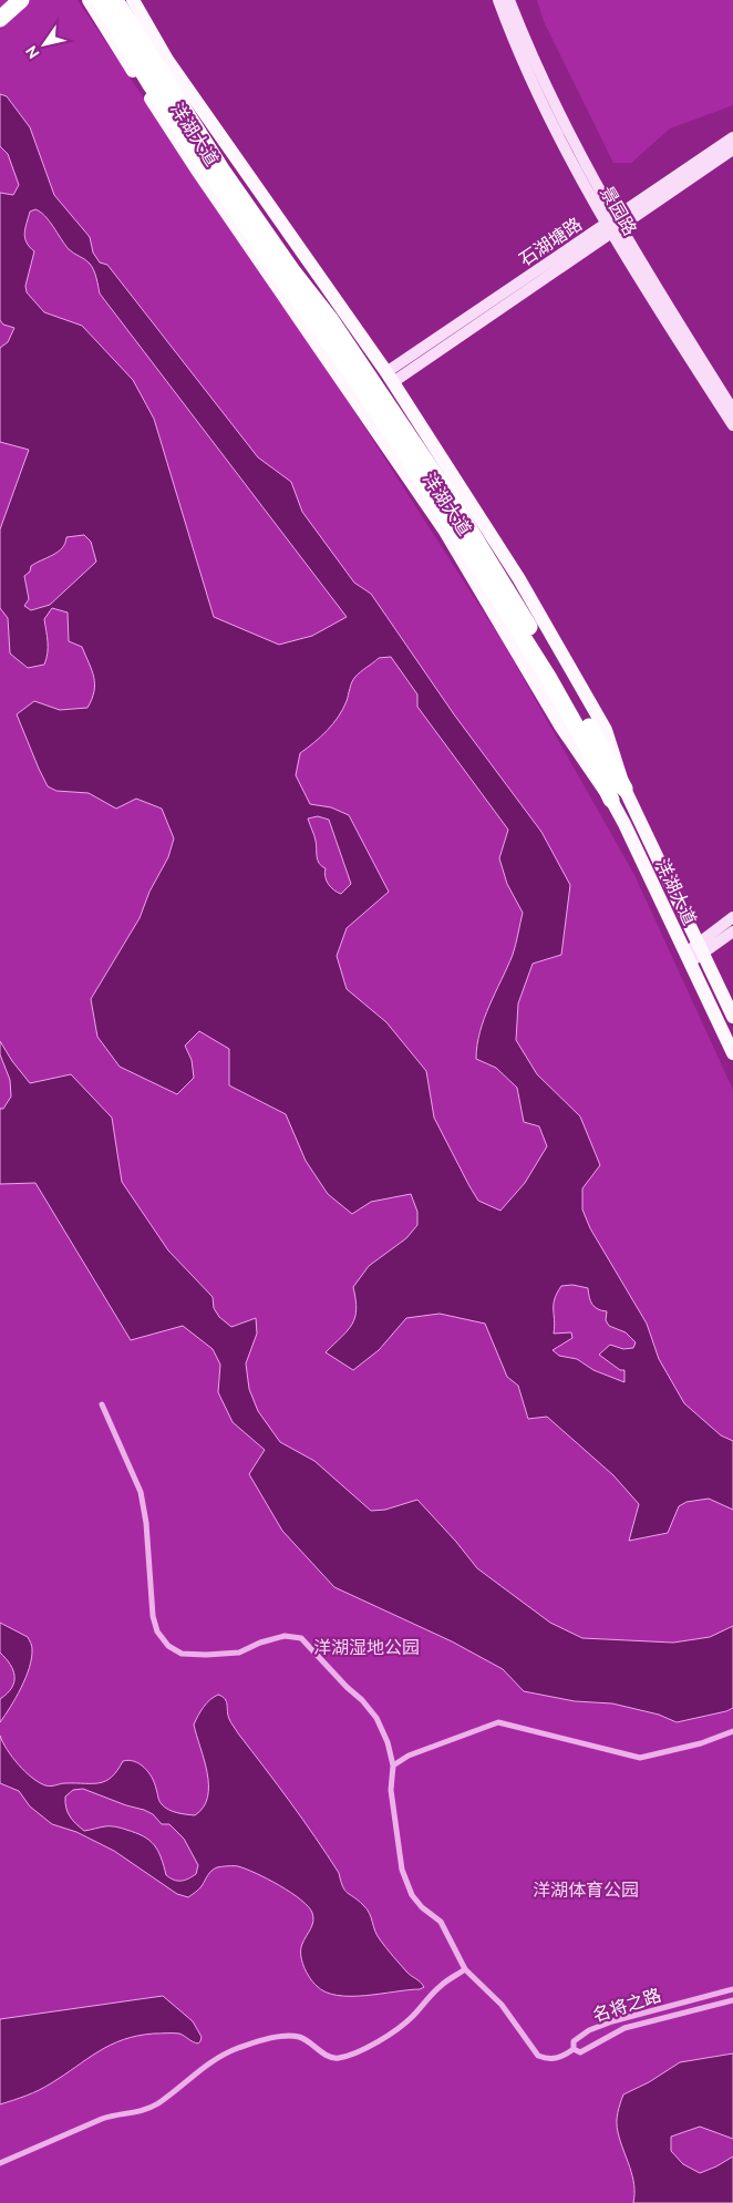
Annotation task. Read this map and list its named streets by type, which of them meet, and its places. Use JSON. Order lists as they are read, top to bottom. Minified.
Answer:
{"streets":{"main road":["洋湖大道","景园路","石湖塘路"],"street":["名将之路"]},"crossings":[["洋湖大道","石湖塘路"],["景园路","石湖塘路"]],"parks":["洋湖湿地公园","洋湖体育公园"],"north":"bottom left"}
